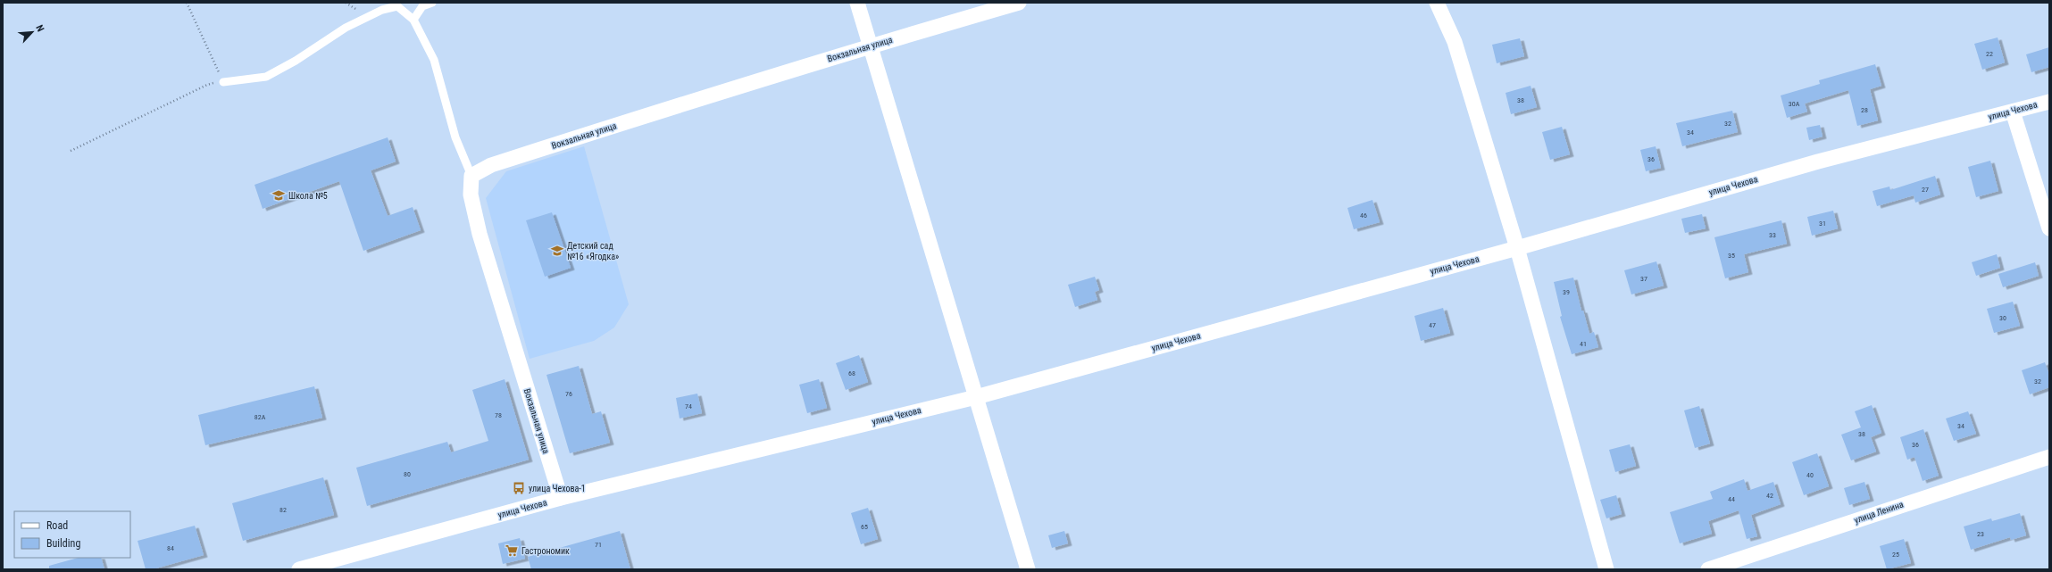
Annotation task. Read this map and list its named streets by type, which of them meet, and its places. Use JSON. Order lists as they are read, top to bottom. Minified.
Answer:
{"streets":{"street":["Вокзальная улица","улица Чехова","улица Ленина"]},"crossings":[["Вокзальная улица","улица Чехова"]],"places":{"school or university":["Школа №5","Детский сад №16 «Ягодка»"],"bus stop":["улица Чехова-1"],"supermarket":["Гастрономик"]},"house_numbers":["22","38","30А","28","32","34","36","27","46","31","33","35","37","39","30","47","41","68","32","76","74","78","82А","34","38","36","80","40","42","44","82","65","23","71","84","25"],"legend":["Road","Building"],"north":"top right"}
